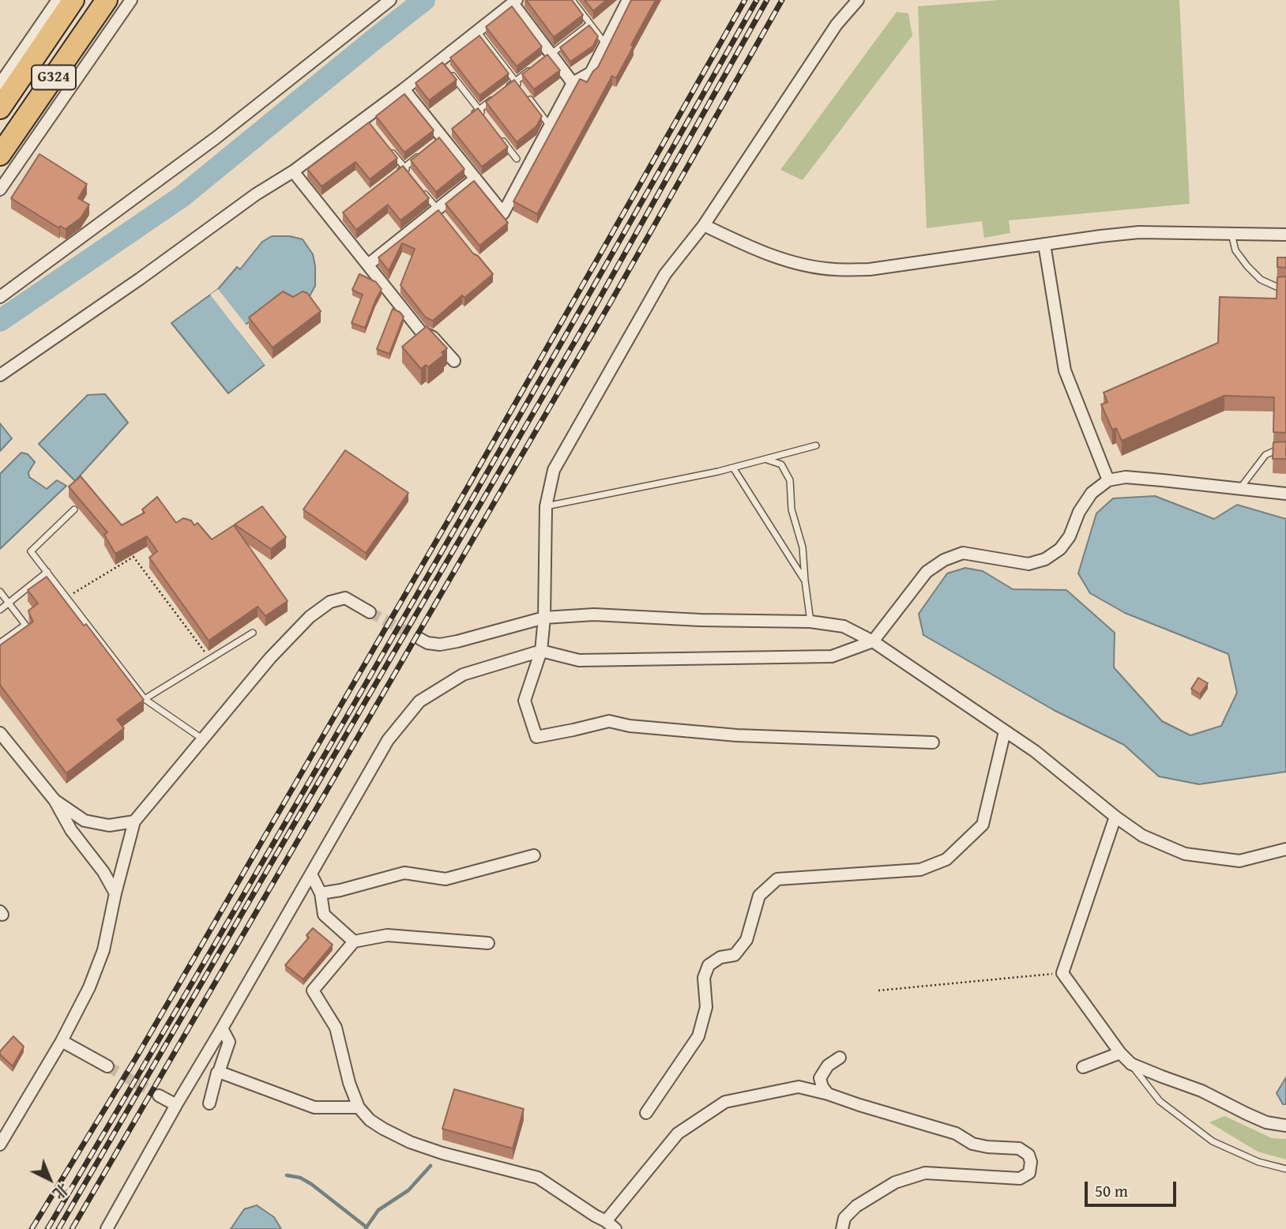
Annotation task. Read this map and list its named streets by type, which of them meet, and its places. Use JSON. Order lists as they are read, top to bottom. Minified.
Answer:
{"streets":{"highway":["G324"]},"scale_bar":"50 m","north":"bottom right"}
